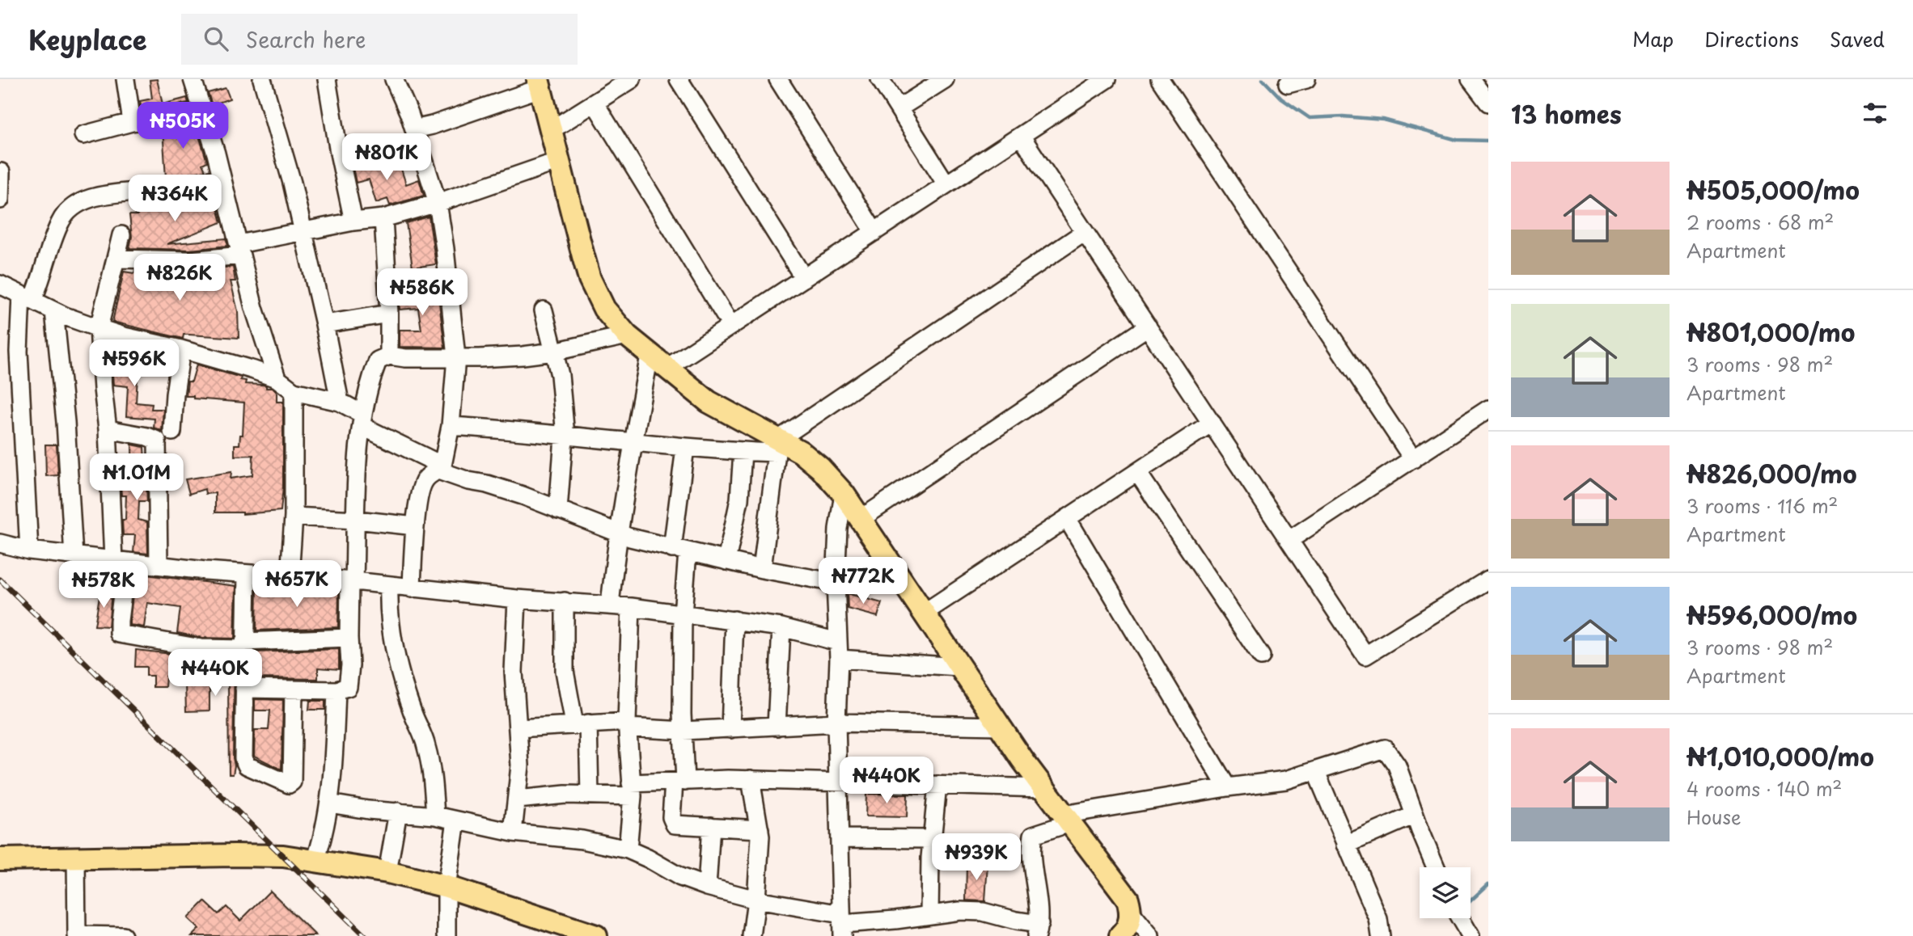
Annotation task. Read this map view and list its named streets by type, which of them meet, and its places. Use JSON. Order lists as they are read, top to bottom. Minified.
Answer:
{"page":{"header":"Keyplace","search":"Search here","nav":["Map","Directions","Saved"],"heading":"13 homes","price":["₦505K","₦801K","₦364K","₦826K","₦586K","₦596K","₦1.01M","₦772K","₦657K","₦578K","₦440K","₦440K","₦939K"],"list":[{"name":"₦505,000/mo","note":"2 rooms · 68 m² · Apartment"},{"name":"₦801,000/mo","note":"3 rooms · 98 m² · Apartment"},{"name":"₦826,000/mo","note":"3 rooms · 116 m² · Apartment"},{"name":"₦596,000/mo","note":"3 rooms · 98 m² · Apartment"},{"name":"₦1,010,000/mo","note":"4 rooms · 140 m² · House"}]}}
